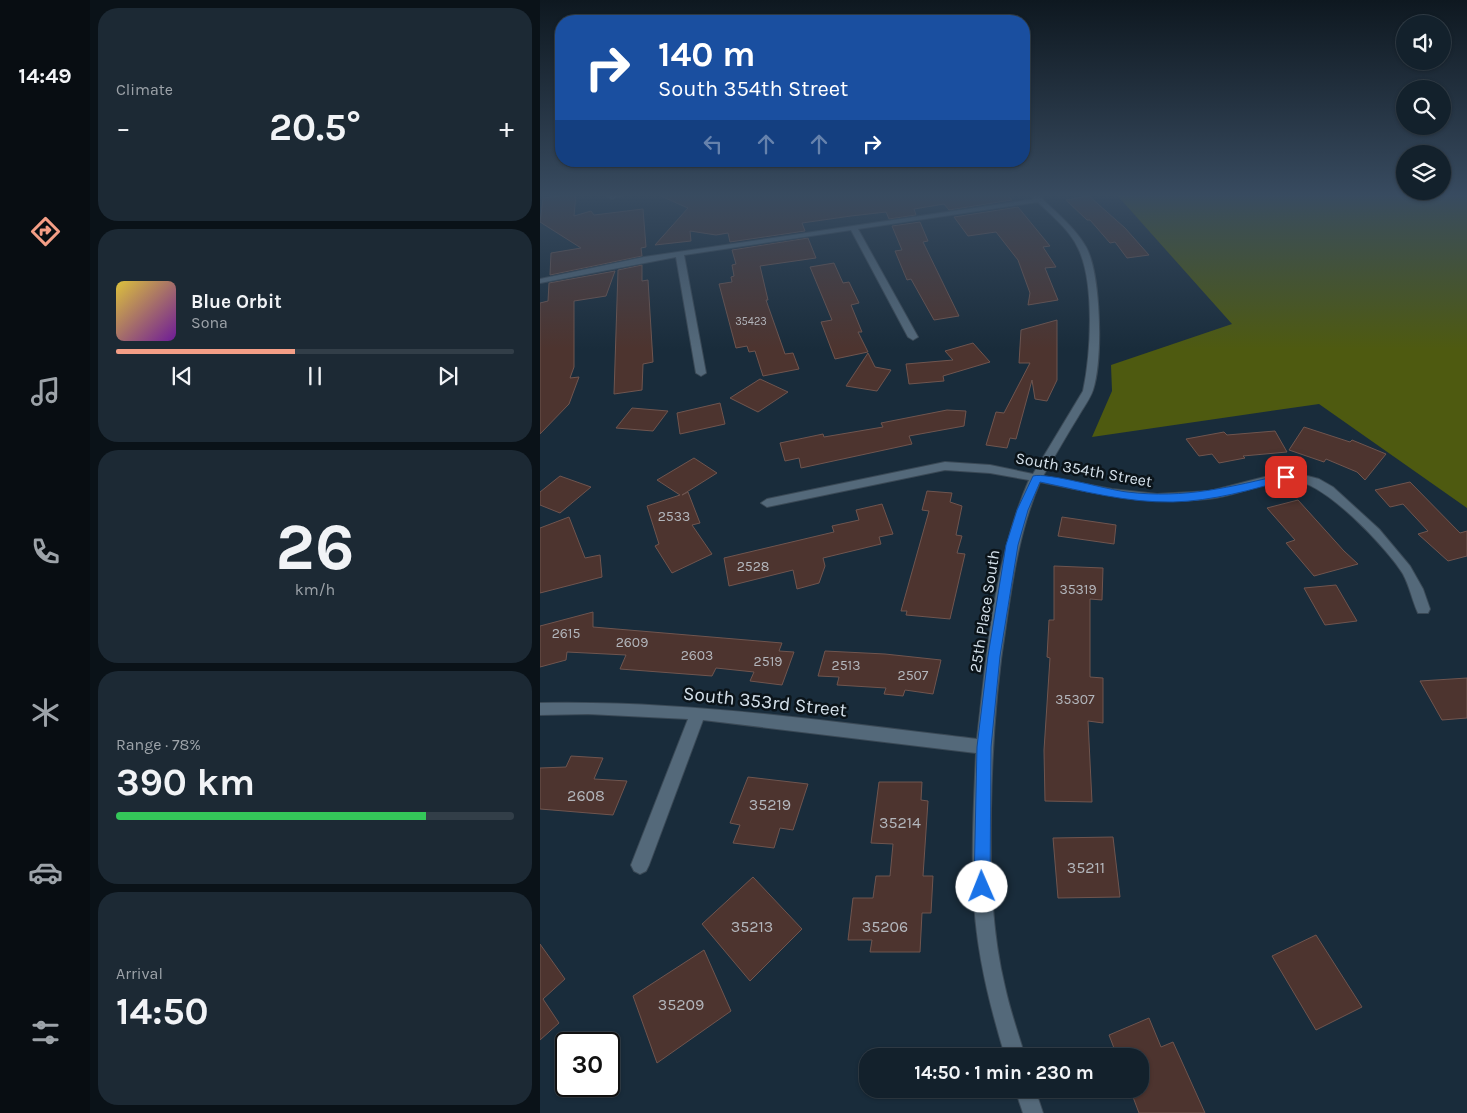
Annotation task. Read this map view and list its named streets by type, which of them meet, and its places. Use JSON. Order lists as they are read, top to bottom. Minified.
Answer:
{"streets":{"street":["South 354th Street","25th Place South","South 353rd Street"]},"crossings":[["South 354th Street","25th Place South"],["25th Place South","South 353rd Street"]],"house_numbers":["35423","2533","2528","35319","2615","2609","2603","2519","2513","2507","35307","2608","35219","35214","35211","35213","35206","35209"],"page":{"tabs":"14:49","tile":["Climate",["26","km/h"],["Range · 78%","390 km"],["Arrival","14:50"]],"turn":["140 m","South 354th Street"],"heat":["−","20.5°","+"],"song":["Blue Orbit","Sona"],"limit":"30","trip":"14:50 · 1 min · 230 m"}}
